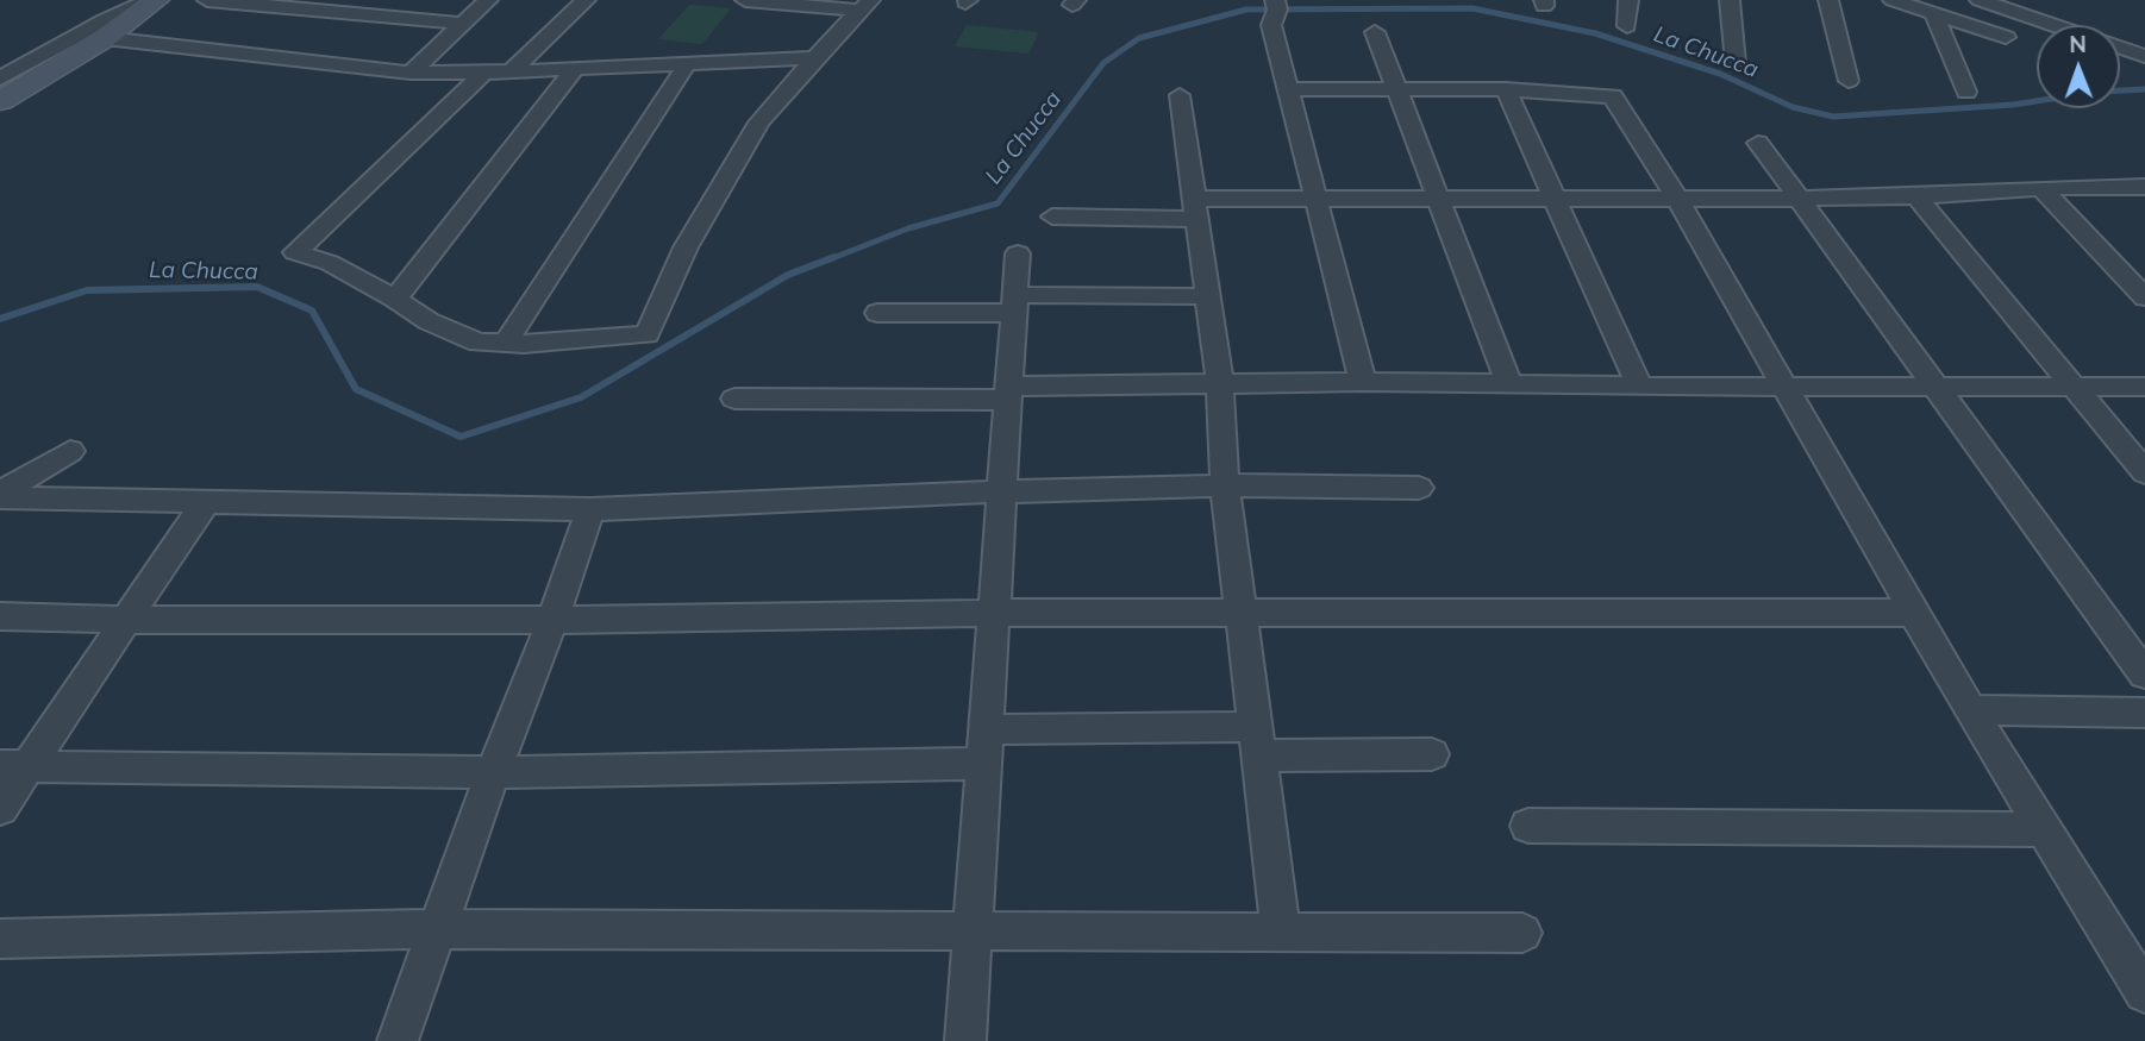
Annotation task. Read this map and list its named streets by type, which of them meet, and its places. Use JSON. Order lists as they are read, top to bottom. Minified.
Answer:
{"water":["La Chucca"],"north":"top"}
